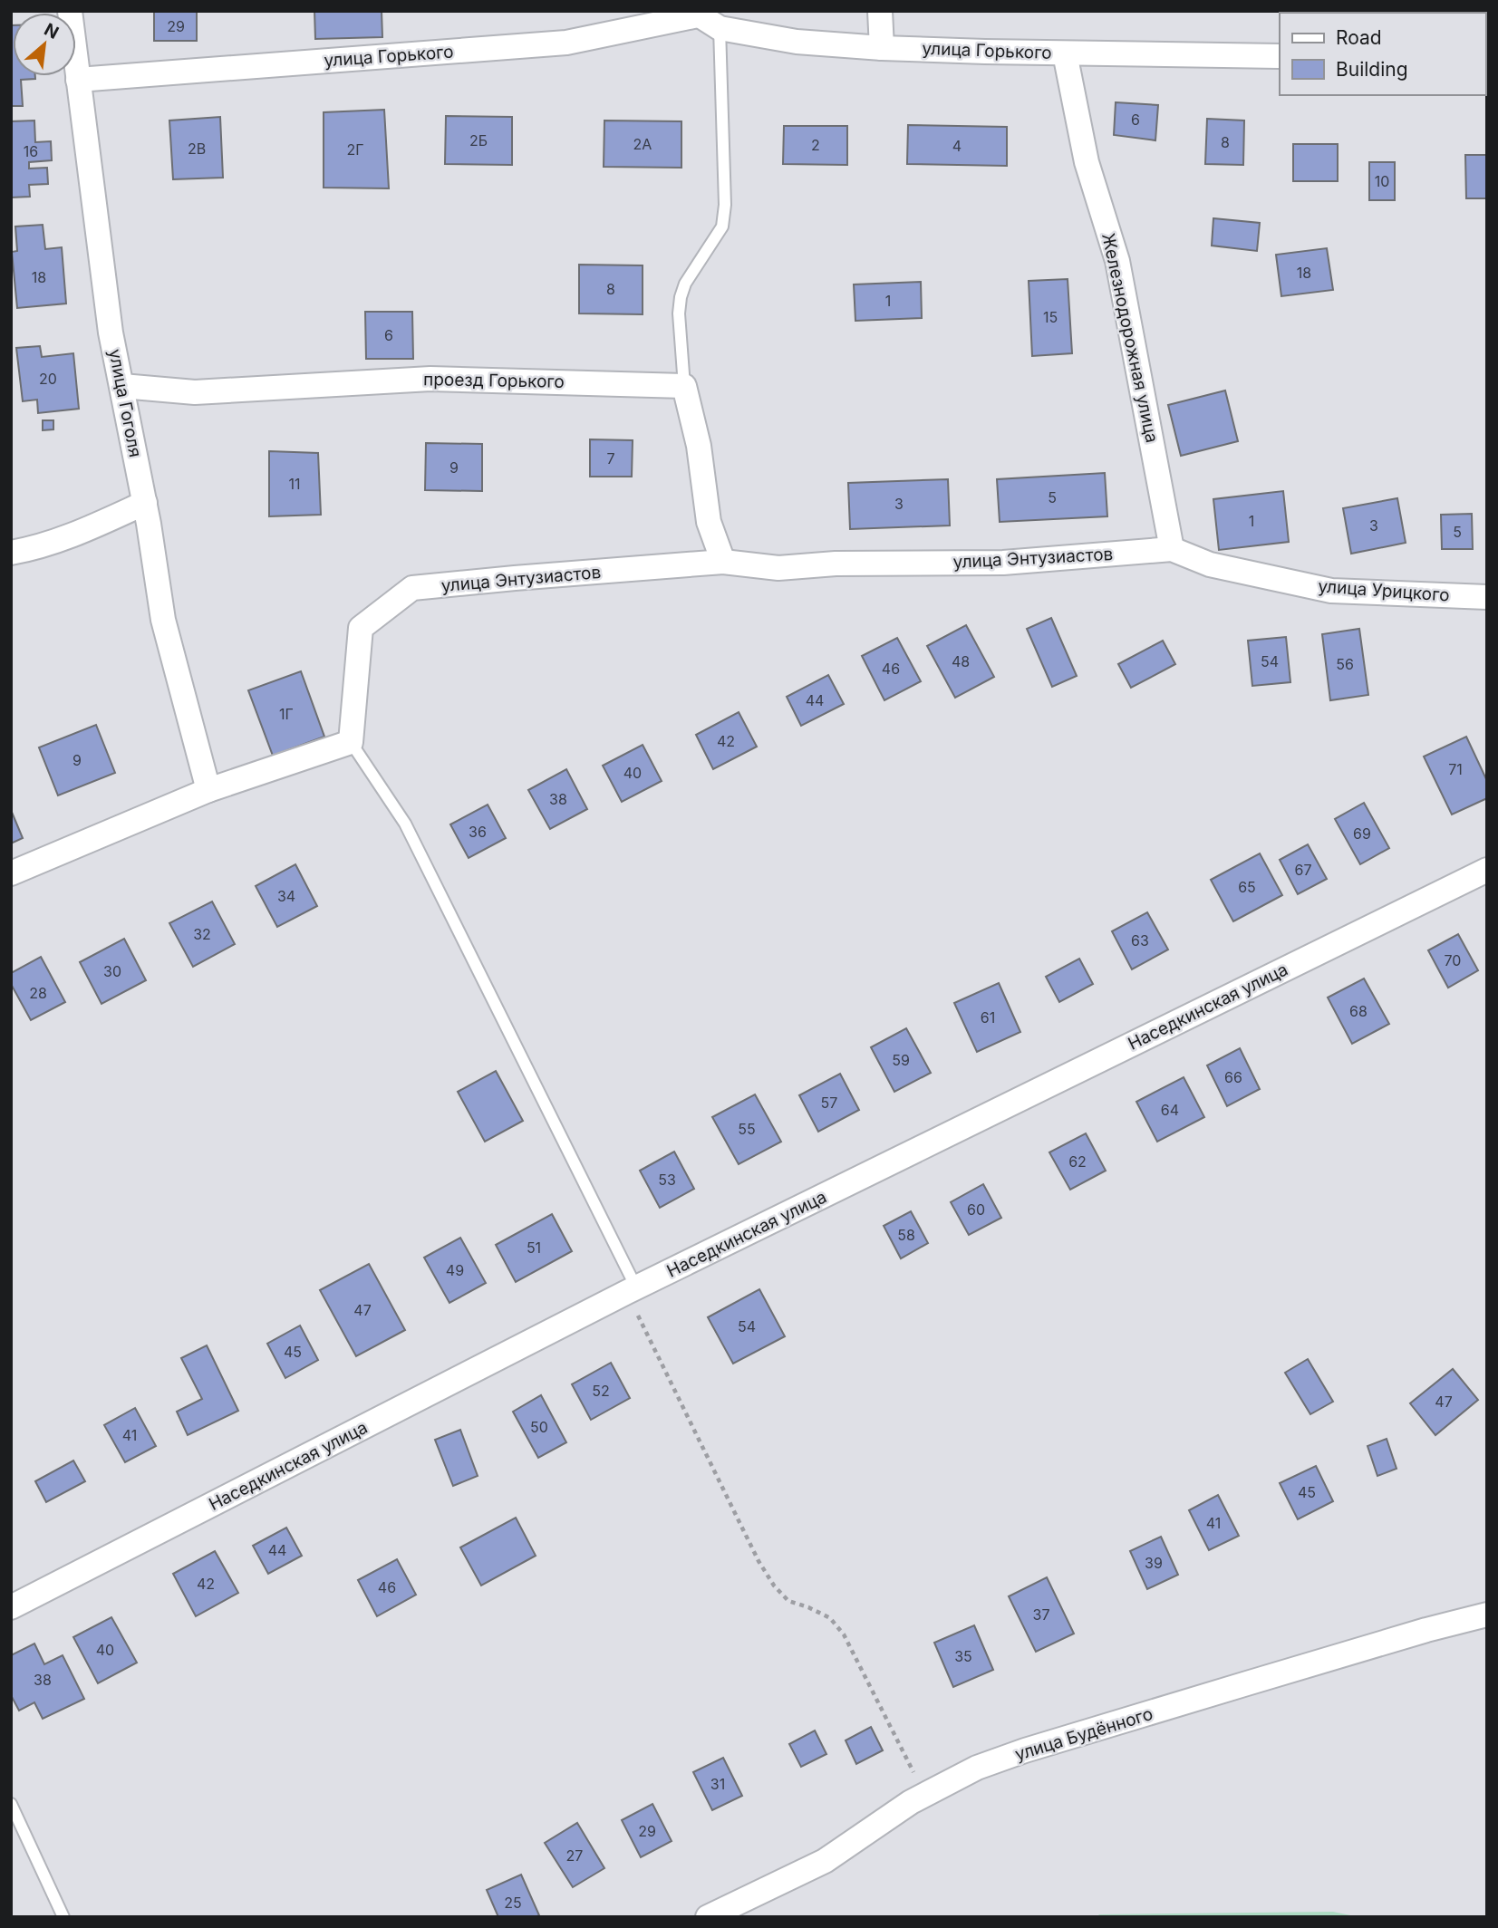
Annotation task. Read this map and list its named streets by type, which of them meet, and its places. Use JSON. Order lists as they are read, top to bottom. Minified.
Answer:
{"streets":{"street":["улица Горького","Железнодорожная улица","проезд Горького","улица Гоголя","улица Энтузиастов","улица Урицкого","Наседкинская улица","улица Будённого"]},"crossings":[["улица Горького","Железнодорожная улица"],["улица Горького","улица Гоголя"],["Железнодорожная улица","улица Энтузиастов"],["Железнодорожная улица","улица Урицкого"],["проезд Горького","улица Гоголя"],["улица Энтузиастов","улица Урицкого"]],"house_numbers":["29","6","2Б","8","2А","2","4","2В","2Г","16","10","18","18","8","1","15","6","20","7","9","11","5","3","1","3","5","48","54","56","46","44","1Г","42","9","71","40","38","36","69","67","65","34","32","63","70","30","28","68","61","59","66","57","64","55","62","53","60","58","51","49","47","54","45","52","47","50","41","45","41","44","39","42","46","37","40","35","38","31","29","27","25"],"legend":["Road","Building"],"north":"top right"}
